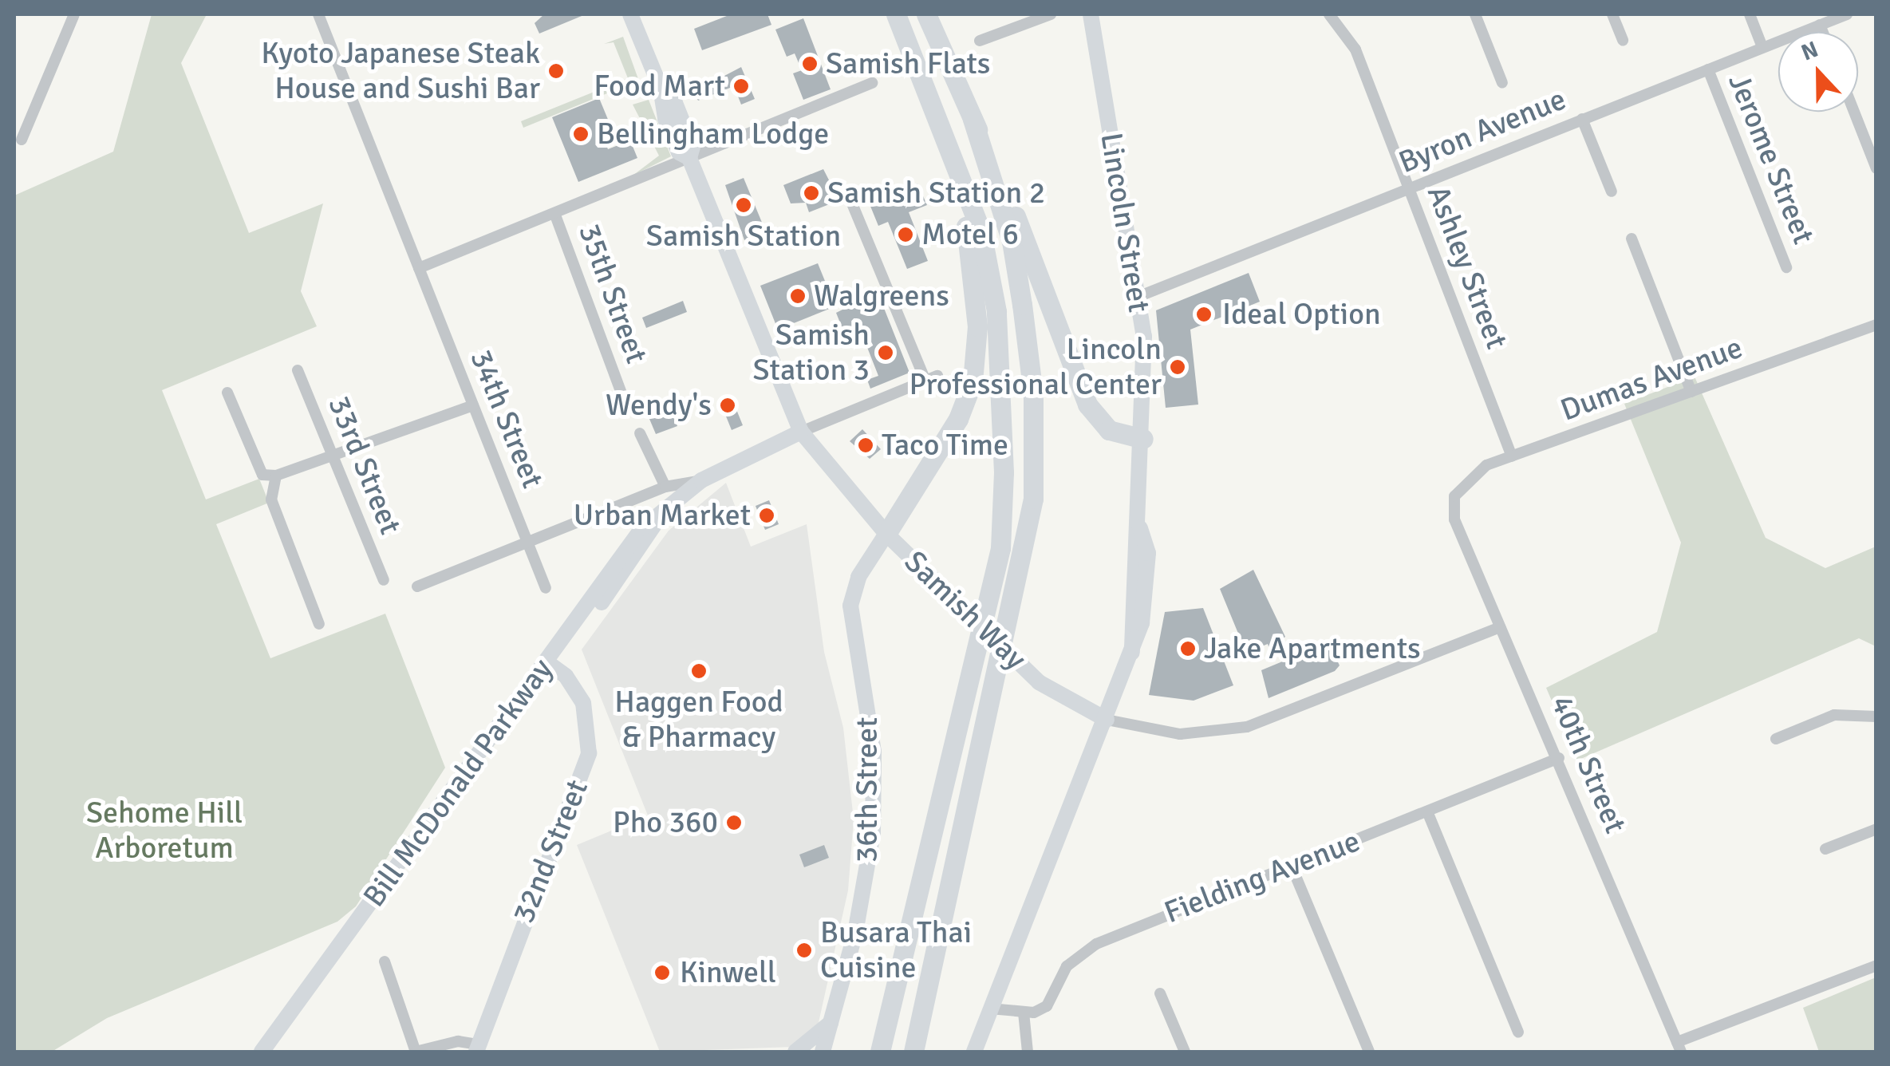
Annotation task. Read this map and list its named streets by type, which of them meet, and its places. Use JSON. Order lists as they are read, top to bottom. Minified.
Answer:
{"streets":{"main road":["Lincoln Street","Samish Way","Bill McDonald Parkway","36th Street","32nd Street"],"street":["Byron Avenue","Jerome Street","Ashley Street","35th Street","Dumas Avenue","34th Street","33rd Street","40th Street","Fielding Avenue"]},"crossings":[["Byron Avenue","Jerome Street"],["Byron Avenue","Lincoln Street"],["Byron Avenue","Ashley Street"],["Lincoln Street","Samish Way"],["Ashley Street","Dumas Avenue"],["Dumas Avenue","40th Street"],["Samish Way","Bill McDonald Parkway"],["Samish Way","36th Street"],["40th Street","Fielding Avenue"],["Bill McDonald Parkway","32nd Street"]],"parks":["Sehome Hill Arboretum"],"places":["Samish Flats","Kyoto Japanese Steak House and Sushi Bar","Food Mart","Bellingham Lodge","Samish Station 2","Samish Station","Motel 6","Walgreens","Ideal Option","Samish Station 3","Lincoln Professional Center","Wendy's","Taco Time","Urban Market","Jake Apartments","Haggen Food & Pharmacy","Pho 360","Busara Thai Cuisine","Kinwell"],"north":"top"}
